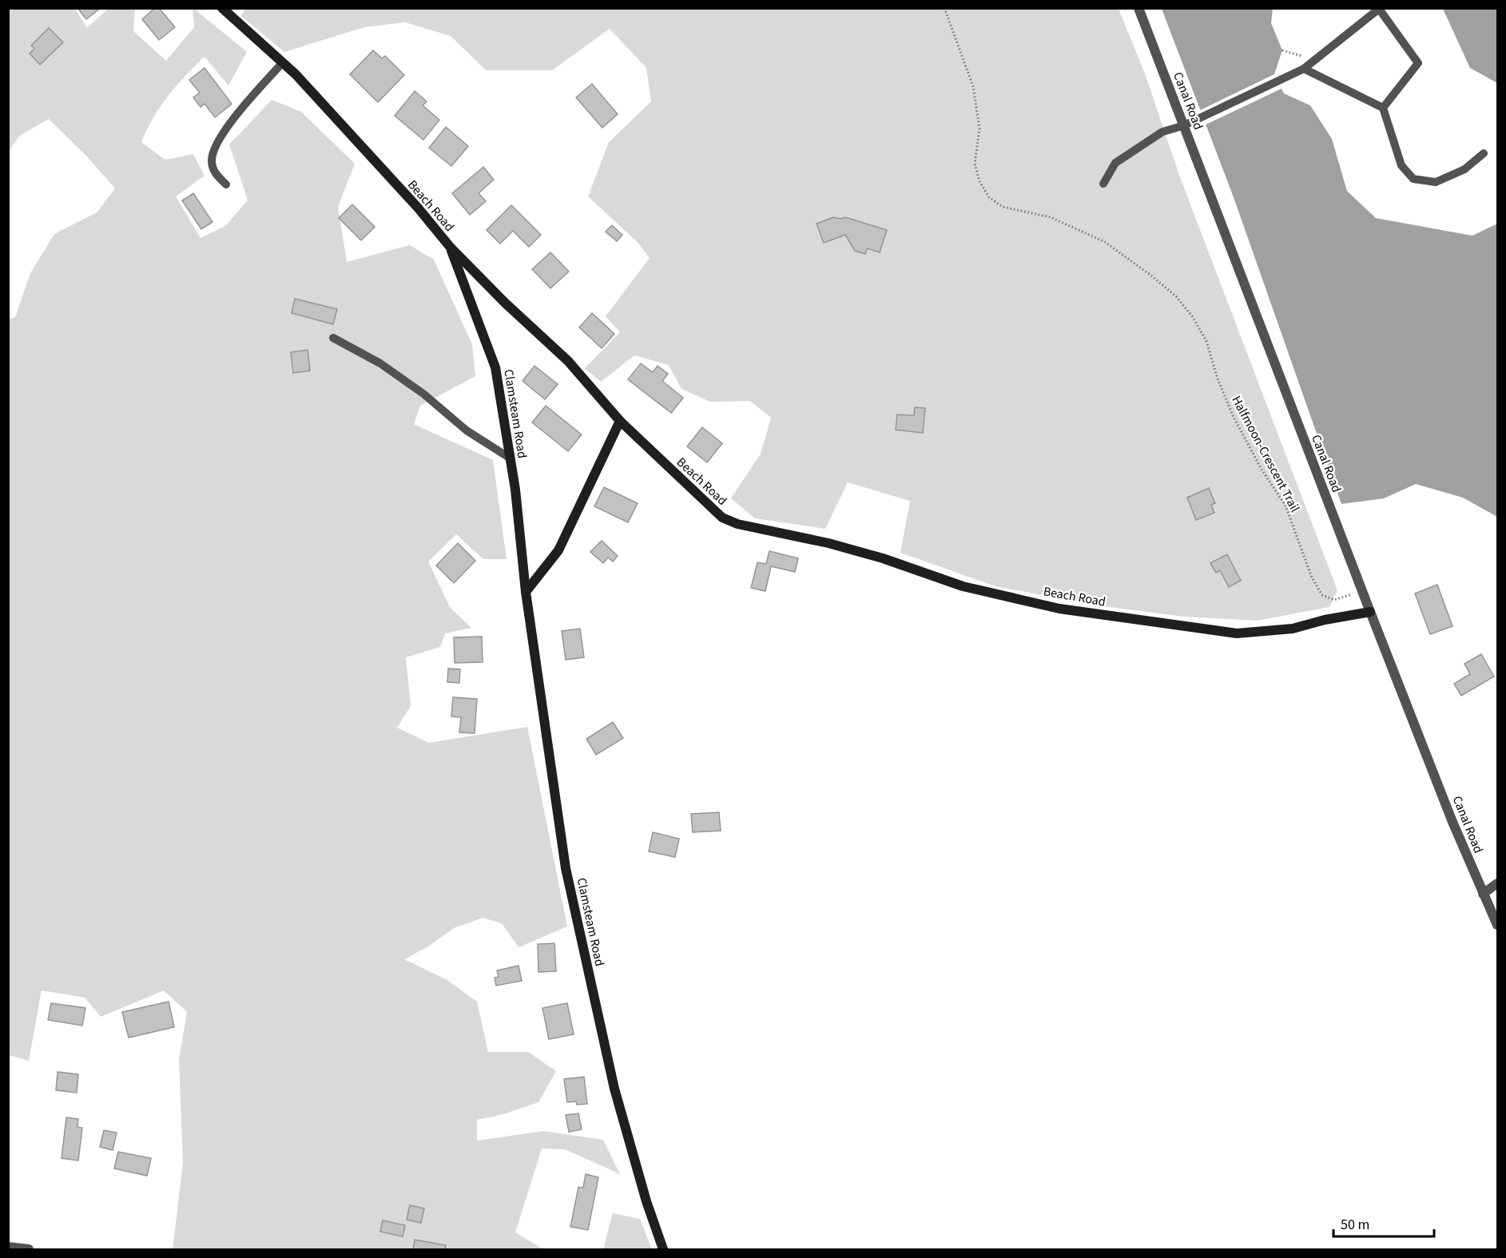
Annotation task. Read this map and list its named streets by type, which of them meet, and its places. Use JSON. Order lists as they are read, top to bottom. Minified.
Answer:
{"streets":{"street":["Canal Road","Beach Road","Clamsteam Road"],"path":["Halfmoon-Crescent Trail"]},"crossings":[["Canal Road","Beach Road"],["Canal Road","Halfmoon-Crescent Trail"],["Beach Road","Clamsteam Road"]],"scale_bar":"50 m"}
